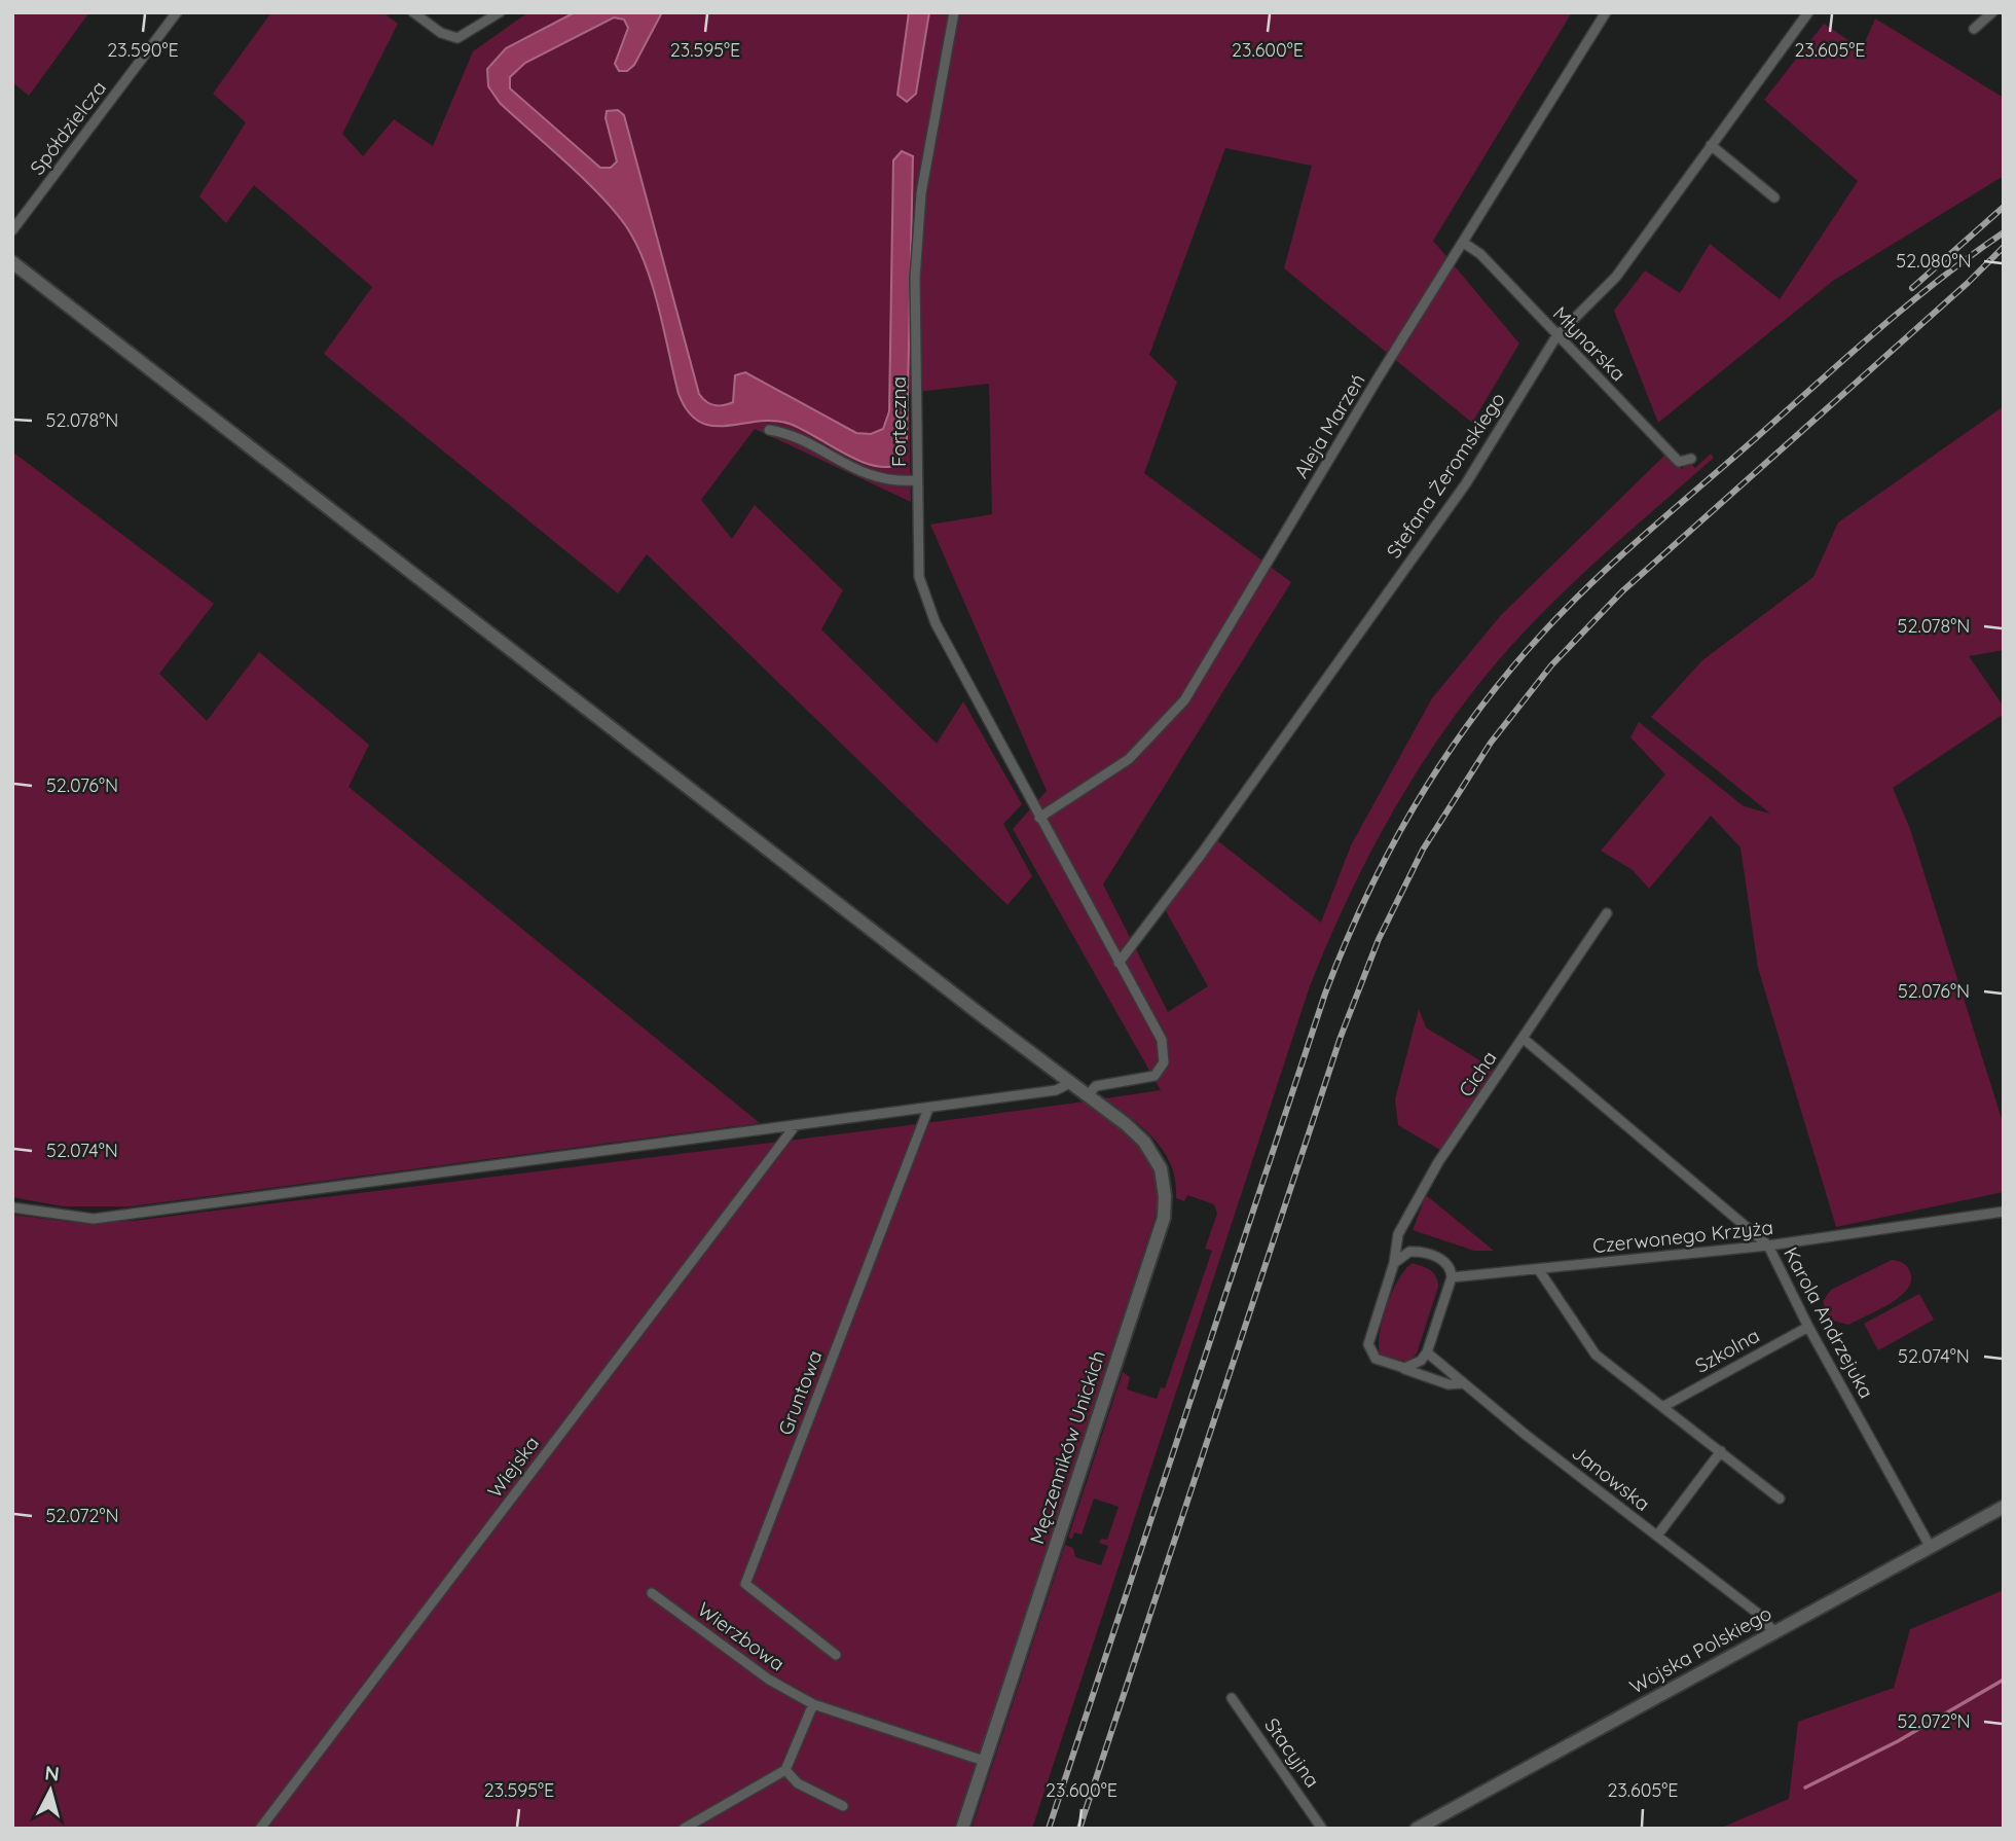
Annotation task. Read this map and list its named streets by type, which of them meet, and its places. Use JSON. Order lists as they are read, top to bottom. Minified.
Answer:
{"streets":{"main road":["Męczenników Unickich","Wojska Polskiego"],"street":["Spółdzielcza","Młynarska","Forteczna","Aleja Marzeń","Stefana Żeromskiego","Cicha","Czerwonego Krzyża","Karola Andrzejuka","Szkolna","Gruntowa","Wiejska","Janowska","Wierzbowa","Stacyjna"]},"crossings":[["Młynarska","Aleja Marzeń"],["Młynarska","Stefana Żeromskiego"],["Forteczna","Aleja Marzeń"],["Forteczna","Stefana Żeromskiego"],["Forteczna","Męczenników Unickich"],["Cicha","Karola Andrzejuka"],["Cicha","Janowska"],["Czerwonego Krzyża","Karola Andrzejuka"],["Karola Andrzejuka","Szkolna"],["Karola Andrzejuka","Wojska Polskiego"],["Męczenników Unickich","Wierzbowa"],["Janowska","Wojska Polskiego"]],"north":"top","coordinates":["23.590°E","23.595°E","23.600°E","23.605°E","52.080°N","52.078°N","52.076°N","52.074°N","52.072°N"]}
